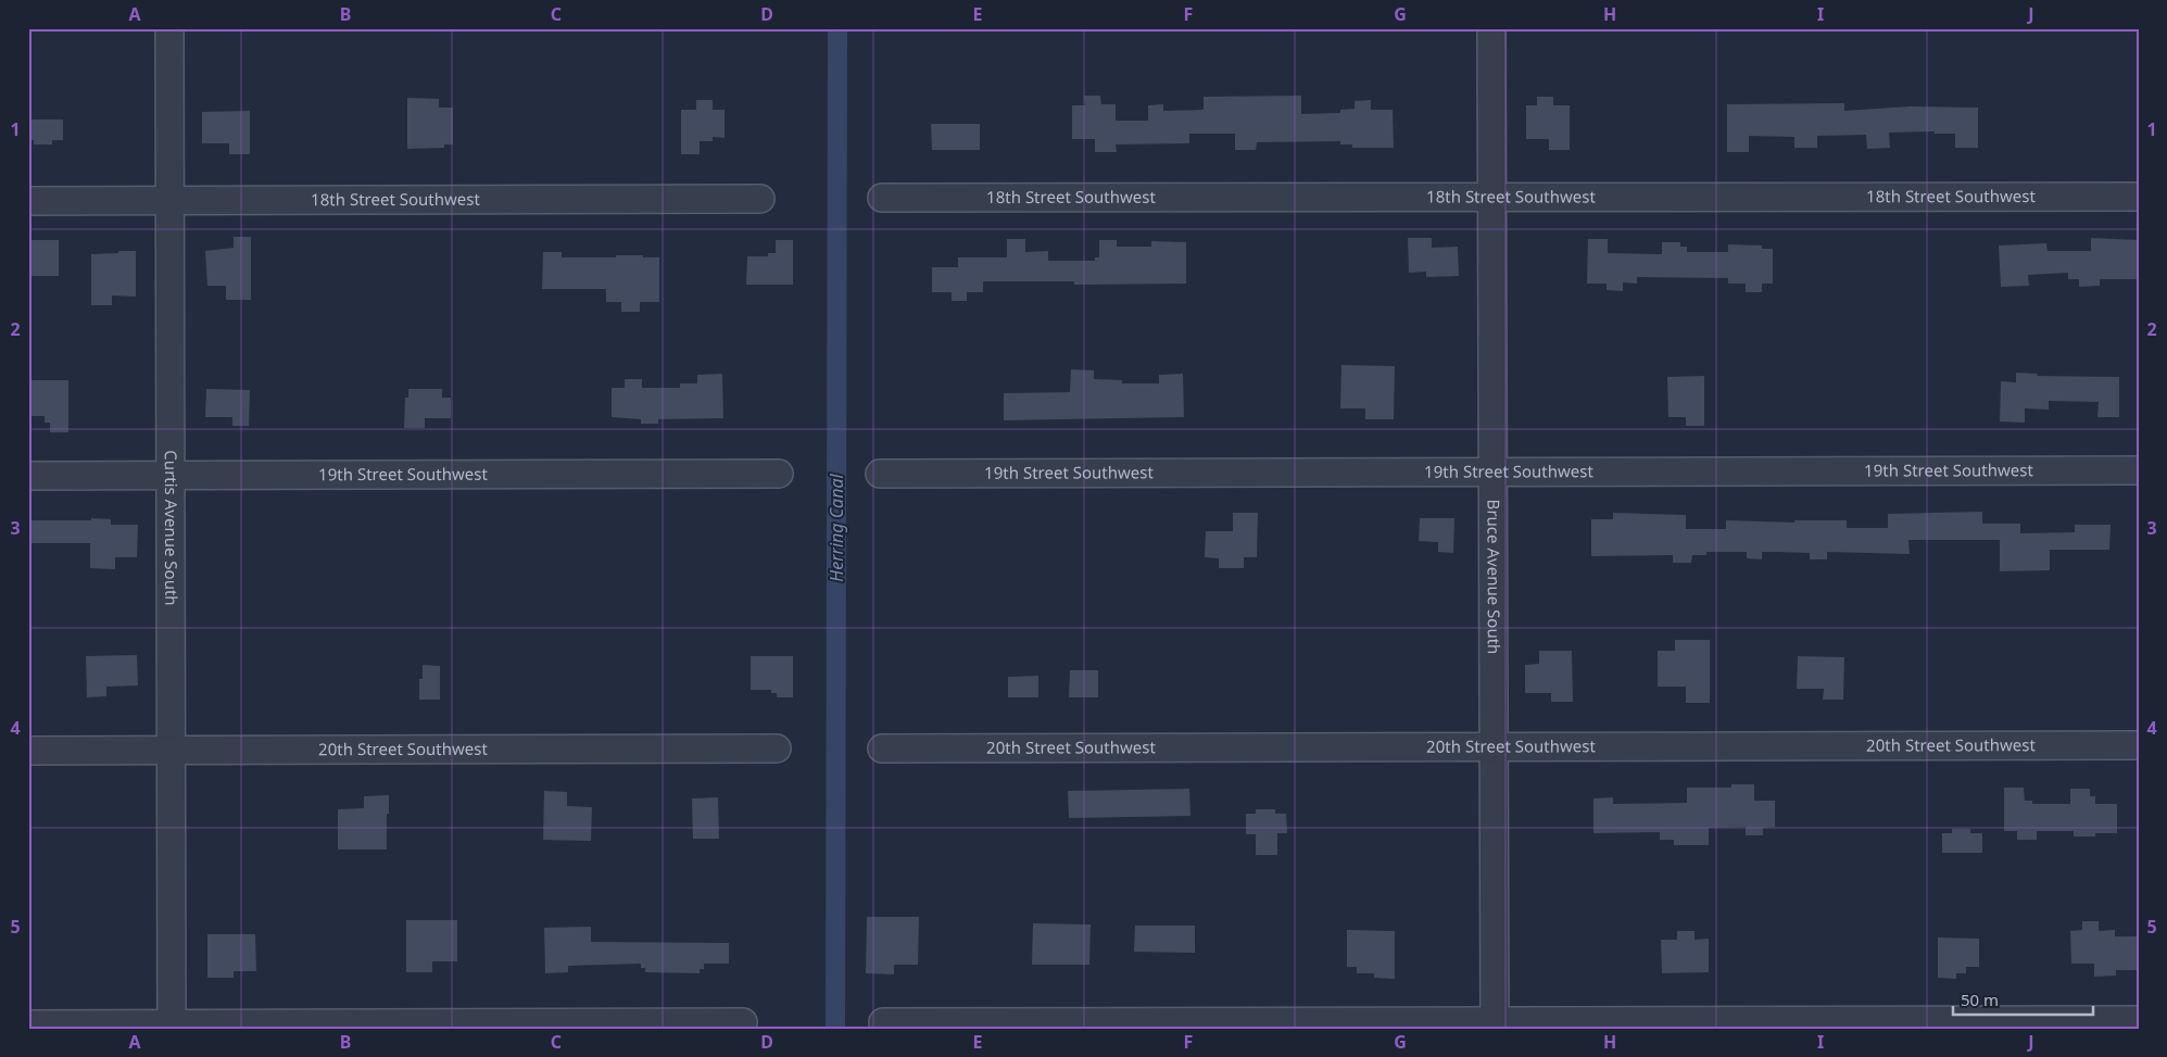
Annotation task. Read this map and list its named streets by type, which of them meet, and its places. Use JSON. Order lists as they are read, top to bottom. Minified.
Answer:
{"streets":{"street":["18th Street Southwest","19th Street Southwest","Curtis Avenue South","Bruce Avenue South","20th Street Southwest"]},"crossings":[["18th Street Southwest","Curtis Avenue South"],["18th Street Southwest","Bruce Avenue South"],["19th Street Southwest","Curtis Avenue South"],["19th Street Southwest","Bruce Avenue South"],["Curtis Avenue South","20th Street Southwest"],["Bruce Avenue South","20th Street Southwest"]],"water":["Herring Canal"],"scale_bar":"50 m","grid":{"columns":["A","B","C","D","E","F","G","H","I","J"],"rows":["1","2","3","4","5"]}}
